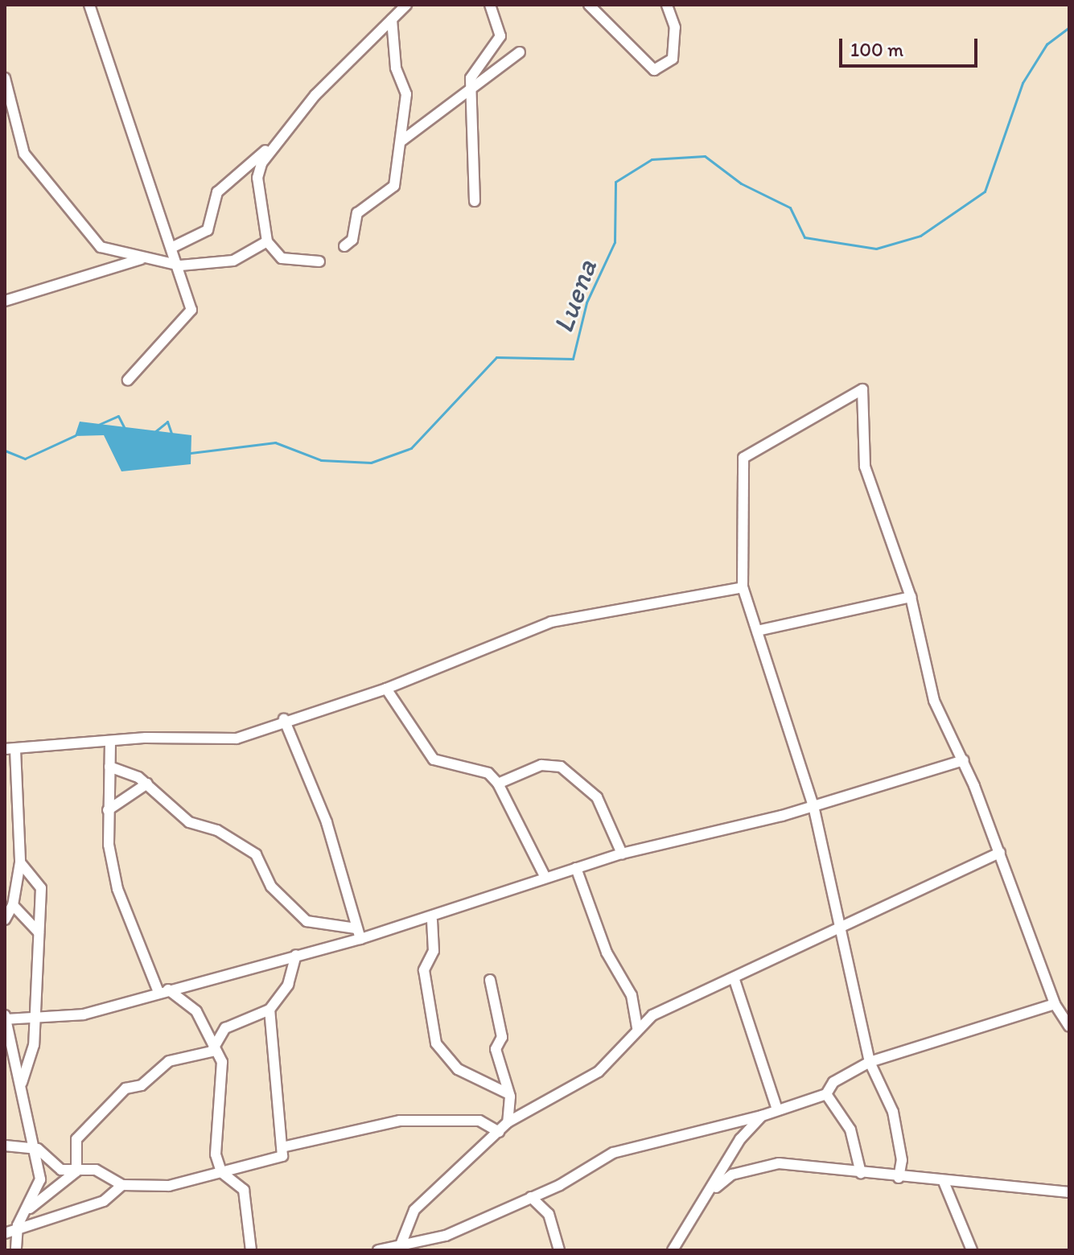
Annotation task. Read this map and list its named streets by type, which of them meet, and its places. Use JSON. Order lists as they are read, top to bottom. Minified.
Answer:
{"water":["Luena"],"scale_bar":"100 m"}
